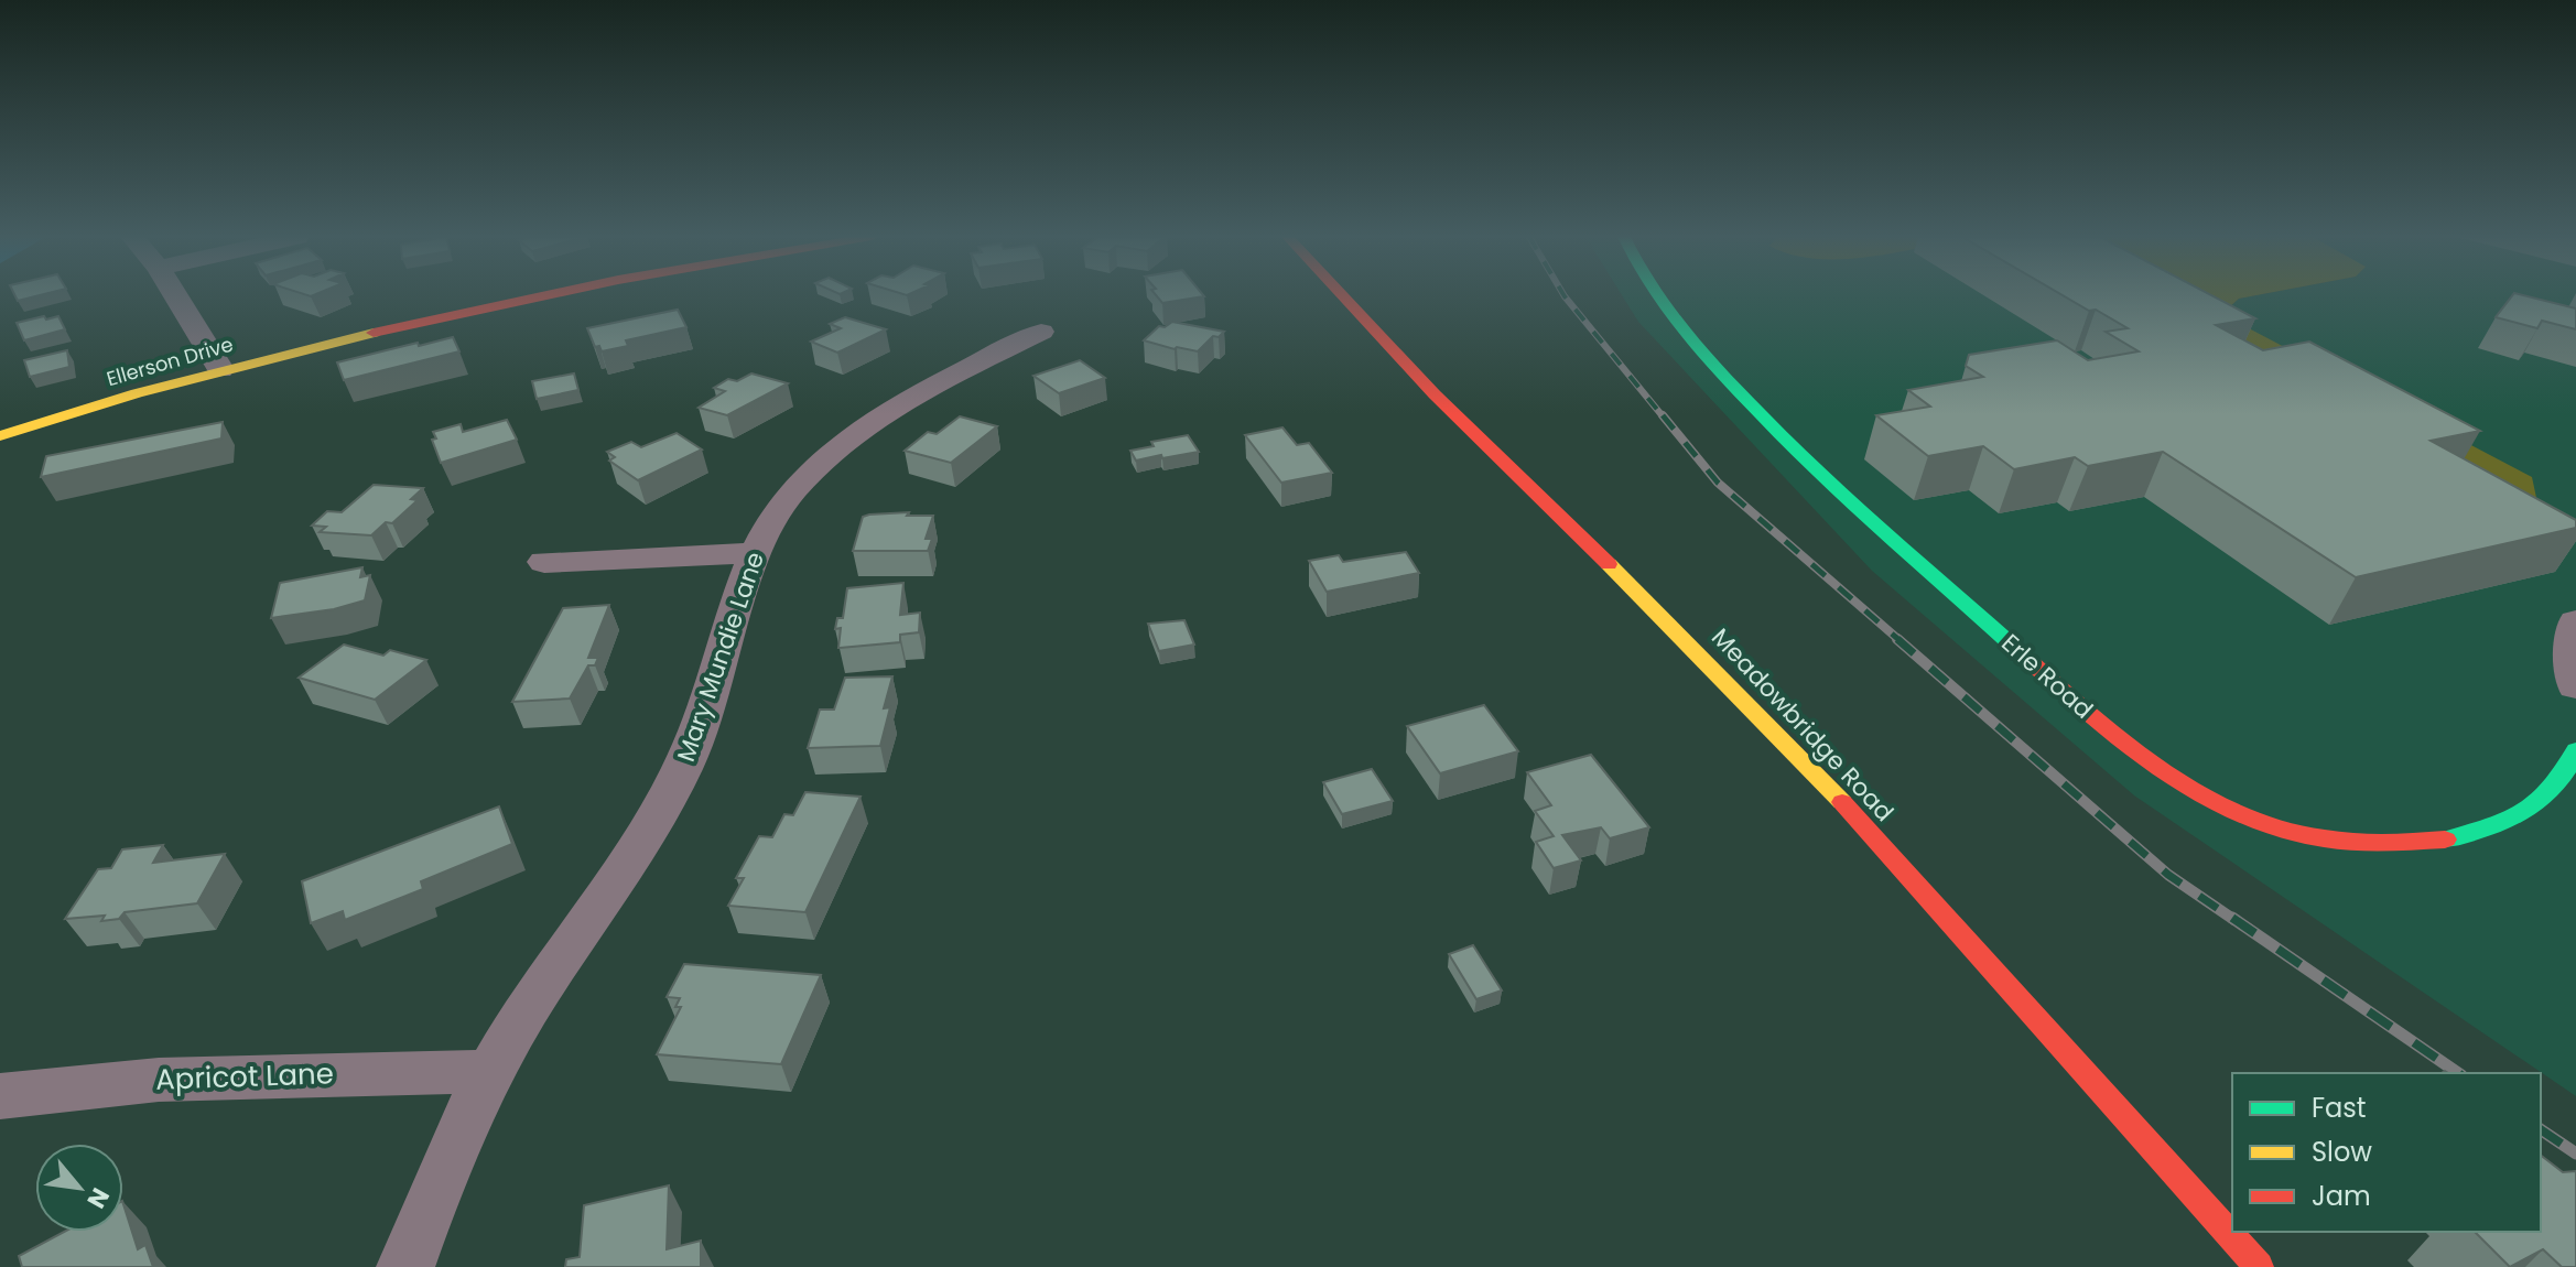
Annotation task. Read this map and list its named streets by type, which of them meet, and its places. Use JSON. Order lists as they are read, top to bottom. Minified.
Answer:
{"streets":{"street":["Ellerson Drive","Mary Mundie Lane","Erle Road","Meadowbridge Road","Apricot Lane"]},"crossings":[["Mary Mundie Lane","Apricot Lane"]],"legend":["Fast","Slow","Jam"],"north":"bottom right"}
